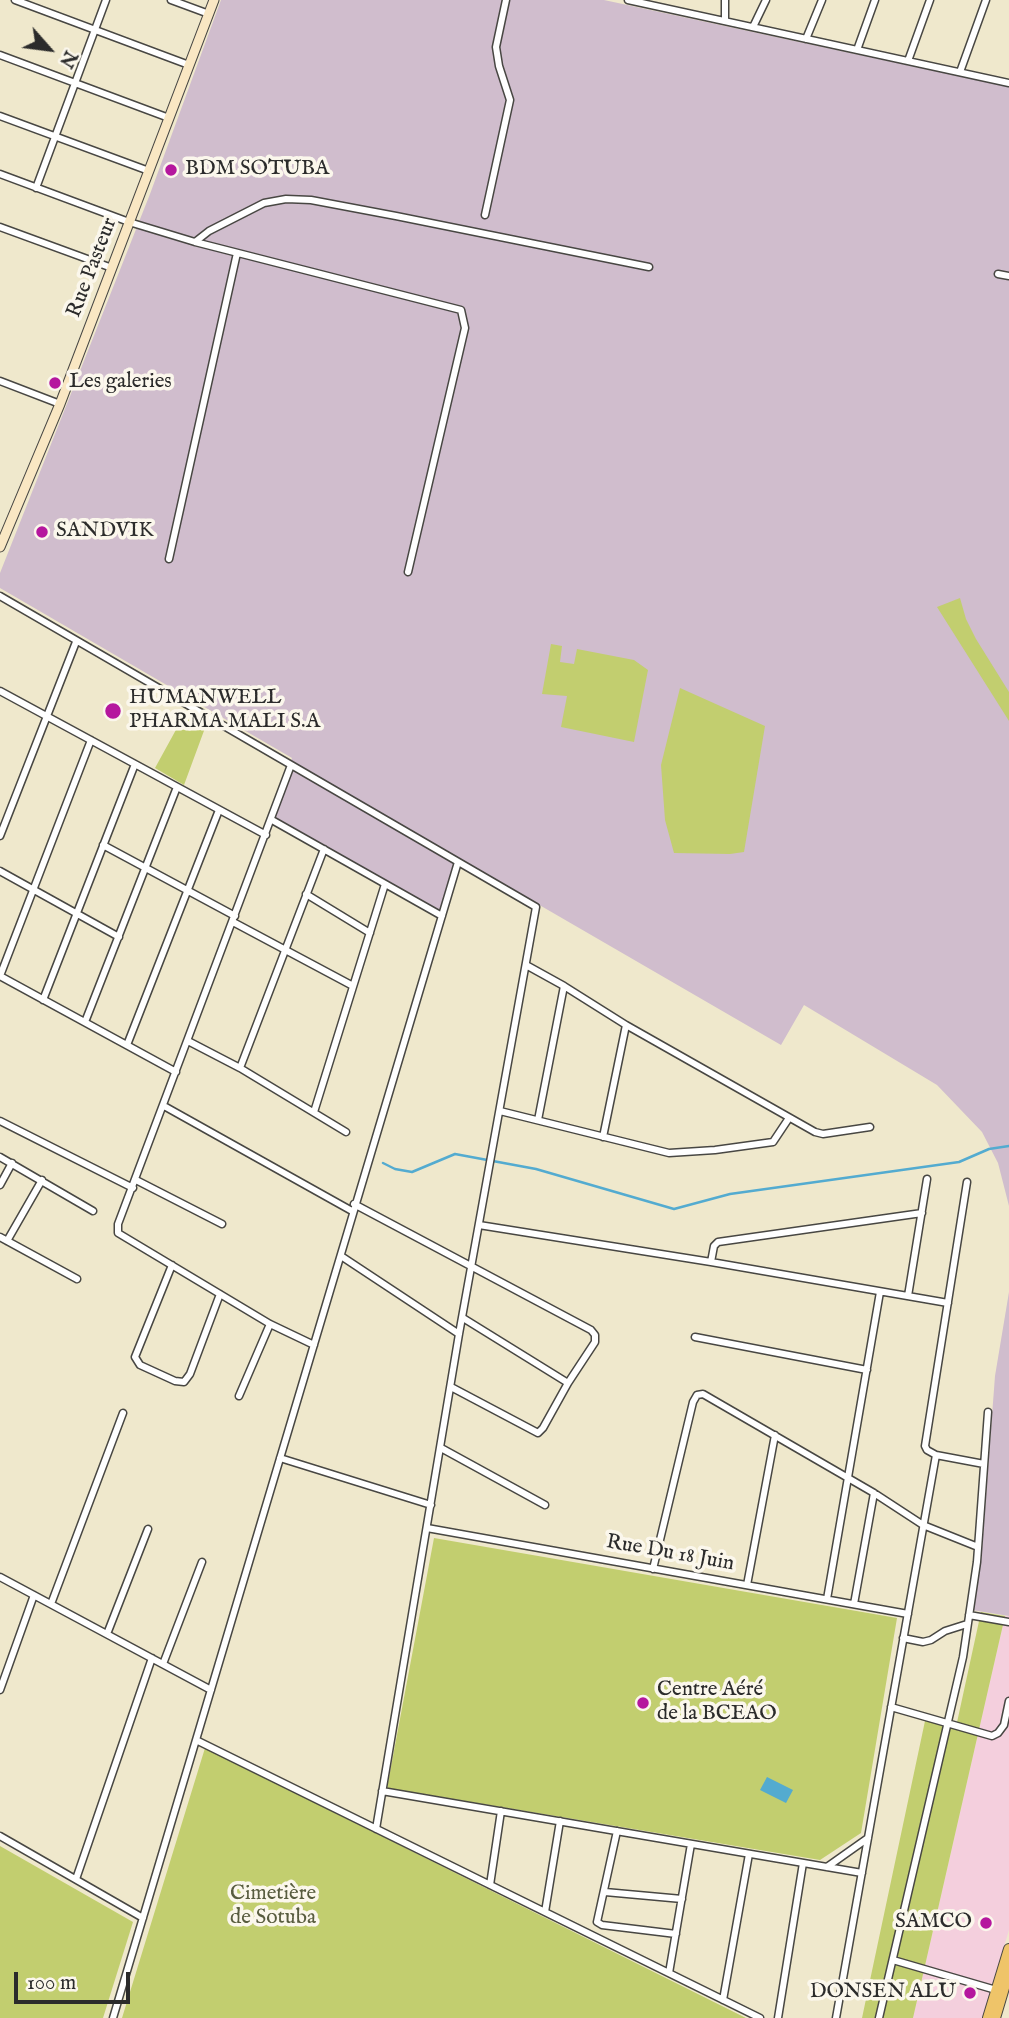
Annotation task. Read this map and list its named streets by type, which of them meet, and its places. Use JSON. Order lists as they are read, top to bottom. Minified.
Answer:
{"streets":{"main road":["Rue Pasteur"],"street":["Rue Du 18 Juin"]},"parks":["Cimetière de Sotuba"],"places":["BDM SOTUBA","Les galeries","SANDVIK","HUMANWELL PHARMA MALI S.A","Centre Aéré de la BCEAO","SAMCO","DONSEN ALU"],"scale_bar":"100 m","north":"bottom right"}
